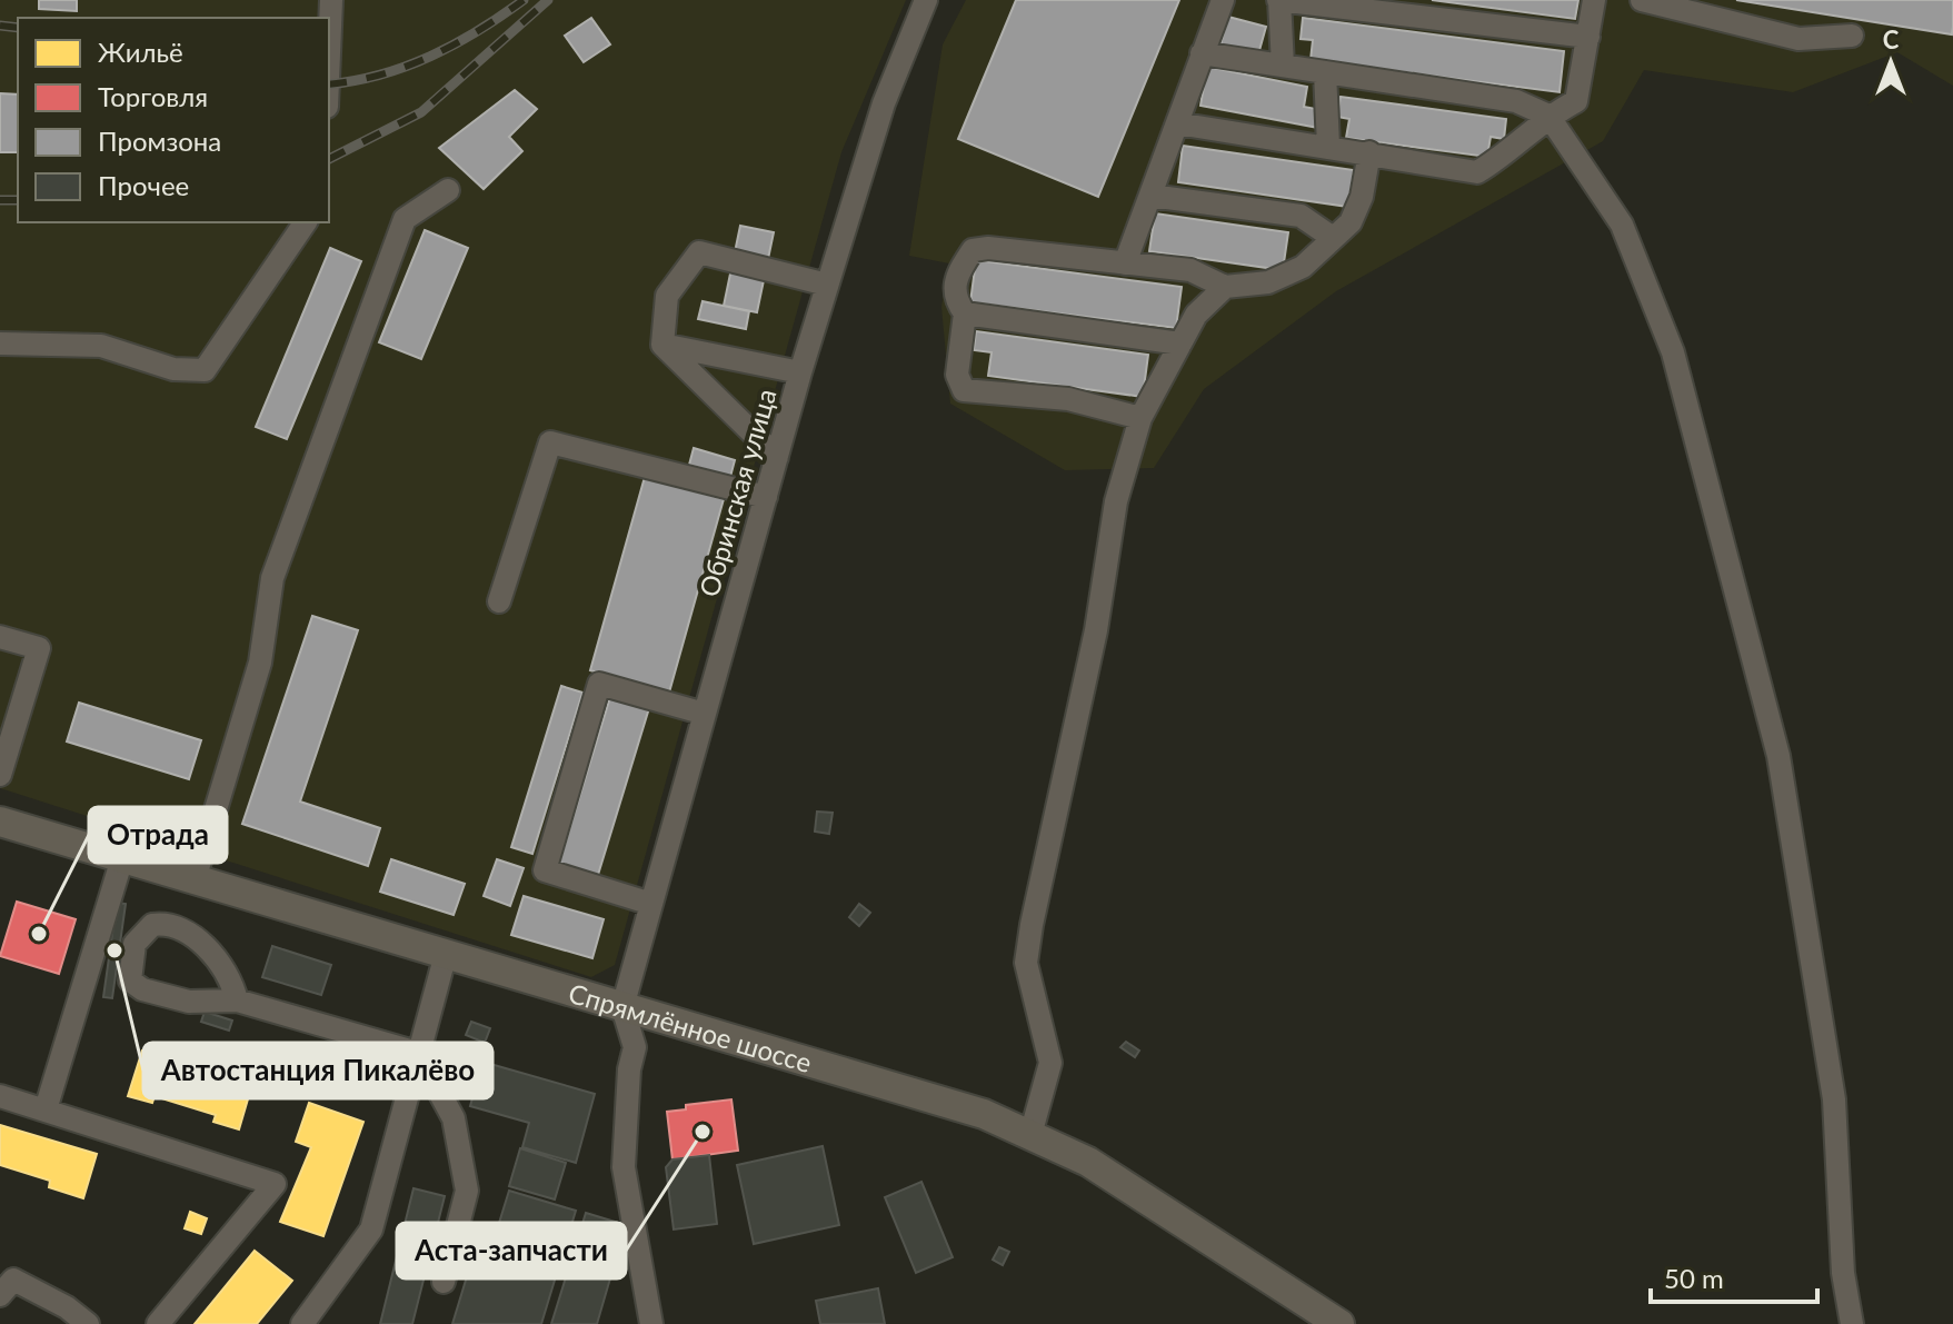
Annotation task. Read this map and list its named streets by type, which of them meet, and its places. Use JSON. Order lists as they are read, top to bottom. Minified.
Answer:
{"streets":{"main road":["Спрямлённое шоссе"],"street":["Обринская улица"]},"crossings":[["Обринская улица","Спрямлённое шоссе"]],"places":["Отрада","Автостанция Пикалёво","Аста-запчасти"],"legend":["Жильё","Торговля","Промзона","Прочее"],"scale_bar":"50 m","north":"top"}
